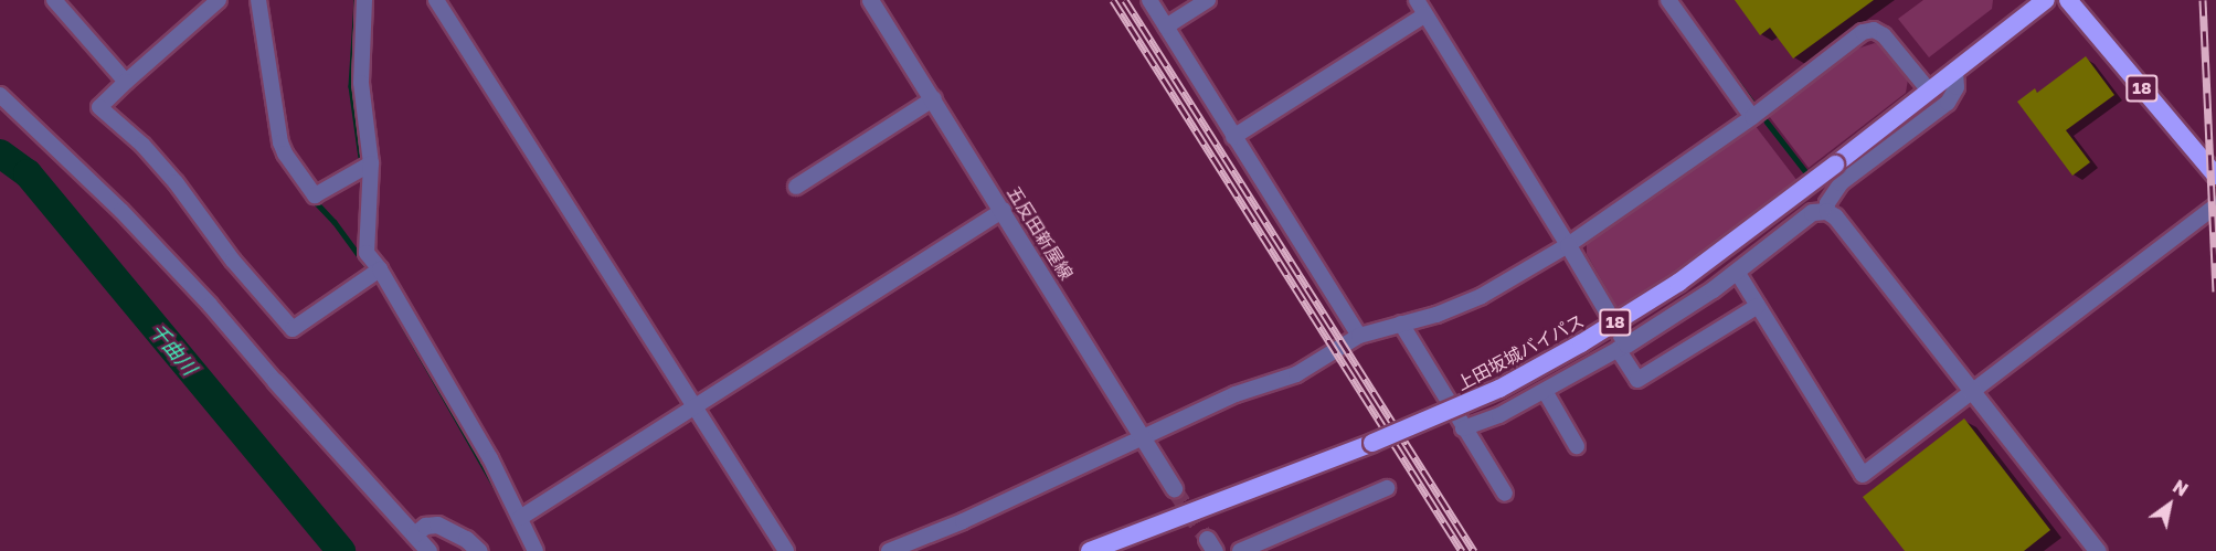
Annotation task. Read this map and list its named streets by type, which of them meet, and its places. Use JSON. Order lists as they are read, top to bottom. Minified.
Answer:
{"streets":{"highway":["18","上田坂城バイパス"],"street":["五反田新屋線"]},"water":["千曲川"],"north":"top right"}
